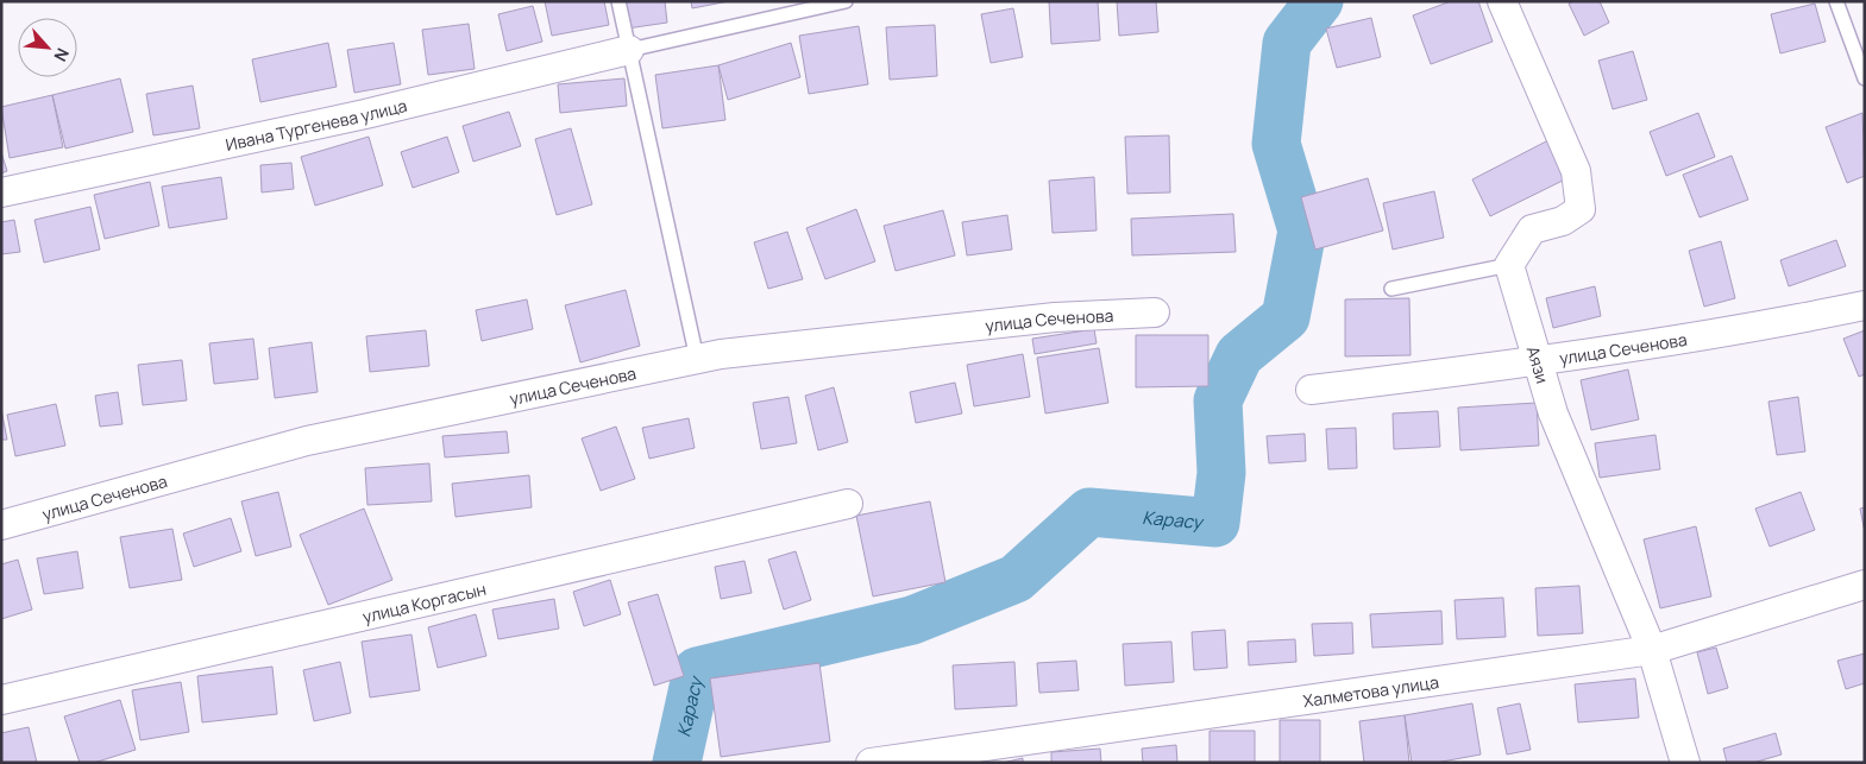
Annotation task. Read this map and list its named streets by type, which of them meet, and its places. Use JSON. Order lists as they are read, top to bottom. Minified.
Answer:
{"streets":{"street":["Ивана Тургенева улица","улица Сеченова","Аязи","улица Коргасын","Халметова улица"]},"crossings":[["улица Сеченова","Аязи"],["Аязи","Халметова улица"]],"water":["Карасу"],"north":"bottom right"}
